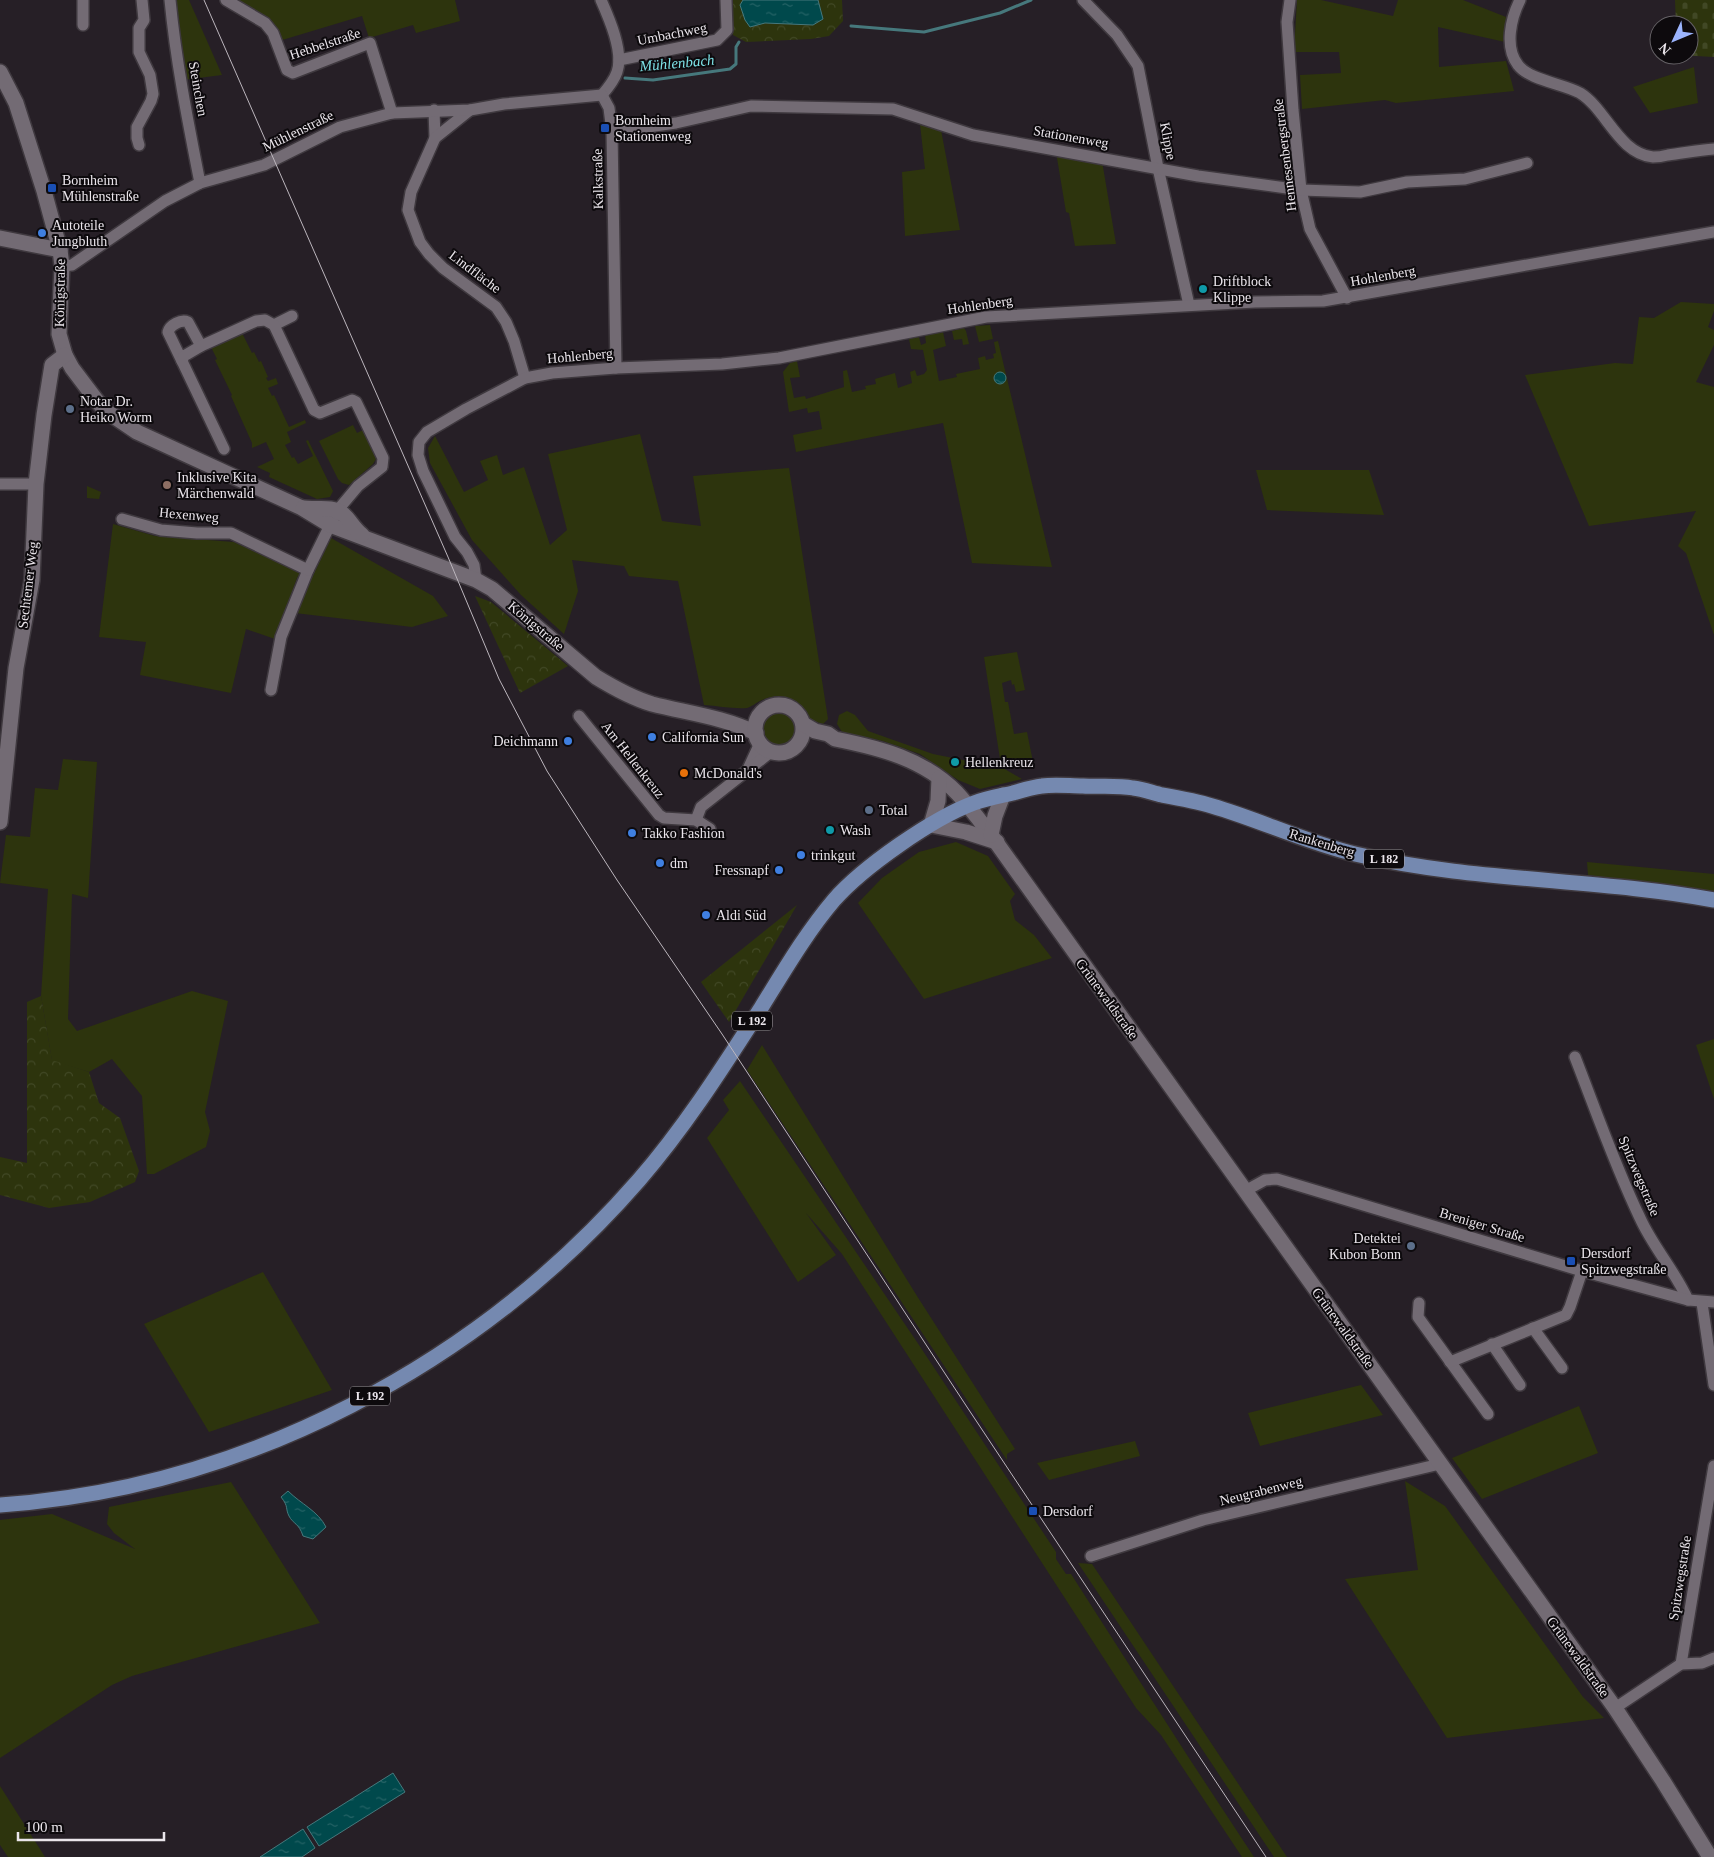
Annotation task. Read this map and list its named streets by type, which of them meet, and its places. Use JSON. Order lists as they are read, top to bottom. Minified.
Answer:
{"streets":{"main road":["Rankenberg","L 182","L 192"],"street":["Umbachweg","Hebbelstraße","Steinchen","Mühlenstraße","Stationenweg","Klippe","Hennesenbergstraße","Kalkstraße","Lindfläche","Hohlenberg","Königstraße","Hexenweg","Sechtemer Weg","Am Hellenkreuz","Grünewaldstraße","Spitzwegstraße","Breniger Straße","Neugrabenweg"]},"crossings":[["Hebbelstraße","Mühlenstraße"],["Steinchen","Mühlenstraße"],["Mühlenstraße","Kalkstraße"],["Mühlenstraße","Lindfläche"],["Mühlenstraße","Königstraße"],["Stationenweg","Klippe"],["Stationenweg","Hennesenbergstraße"],["Stationenweg","Kalkstraße"],["Klippe","Hohlenberg"],["Hennesenbergstraße","Hohlenberg"],["Kalkstraße","Hohlenberg"],["Lindfläche","Hohlenberg"],["Hohlenberg","Königstraße"],["Königstraße","Sechtemer Weg"],["Königstraße","Rankenberg"],["Königstraße","Grünewaldstraße"],["Königstraße","L 192"],["Rankenberg","Grünewaldstraße"],["Rankenberg","L 192"],["Grünewaldstraße","L 192"],["Grünewaldstraße","Breniger Straße"],["Grünewaldstraße","Neugrabenweg"],["Spitzwegstraße","Breniger Straße"]],"water":["Mühlenbach"],"places":{"transit":["Bornheim Stationenweg","Bornheim Mühlenstraße","Dersdorf Spitzwegstraße","Dersdorf"],"other":["Autoteile Jungbluth","Driftblock Klippe","Notar Dr. Heiko Worm","Inklusive Kita Märchenwald","California Sun","Deichmann","Hellenkreuz","McDonald's","Total","Wash","Takko Fashion","trinkgut","dm","Fressnapf","Aldi Süd","Detektei Kubon Bonn"]},"scale_bar":"100 m","north":"bottom left"}
